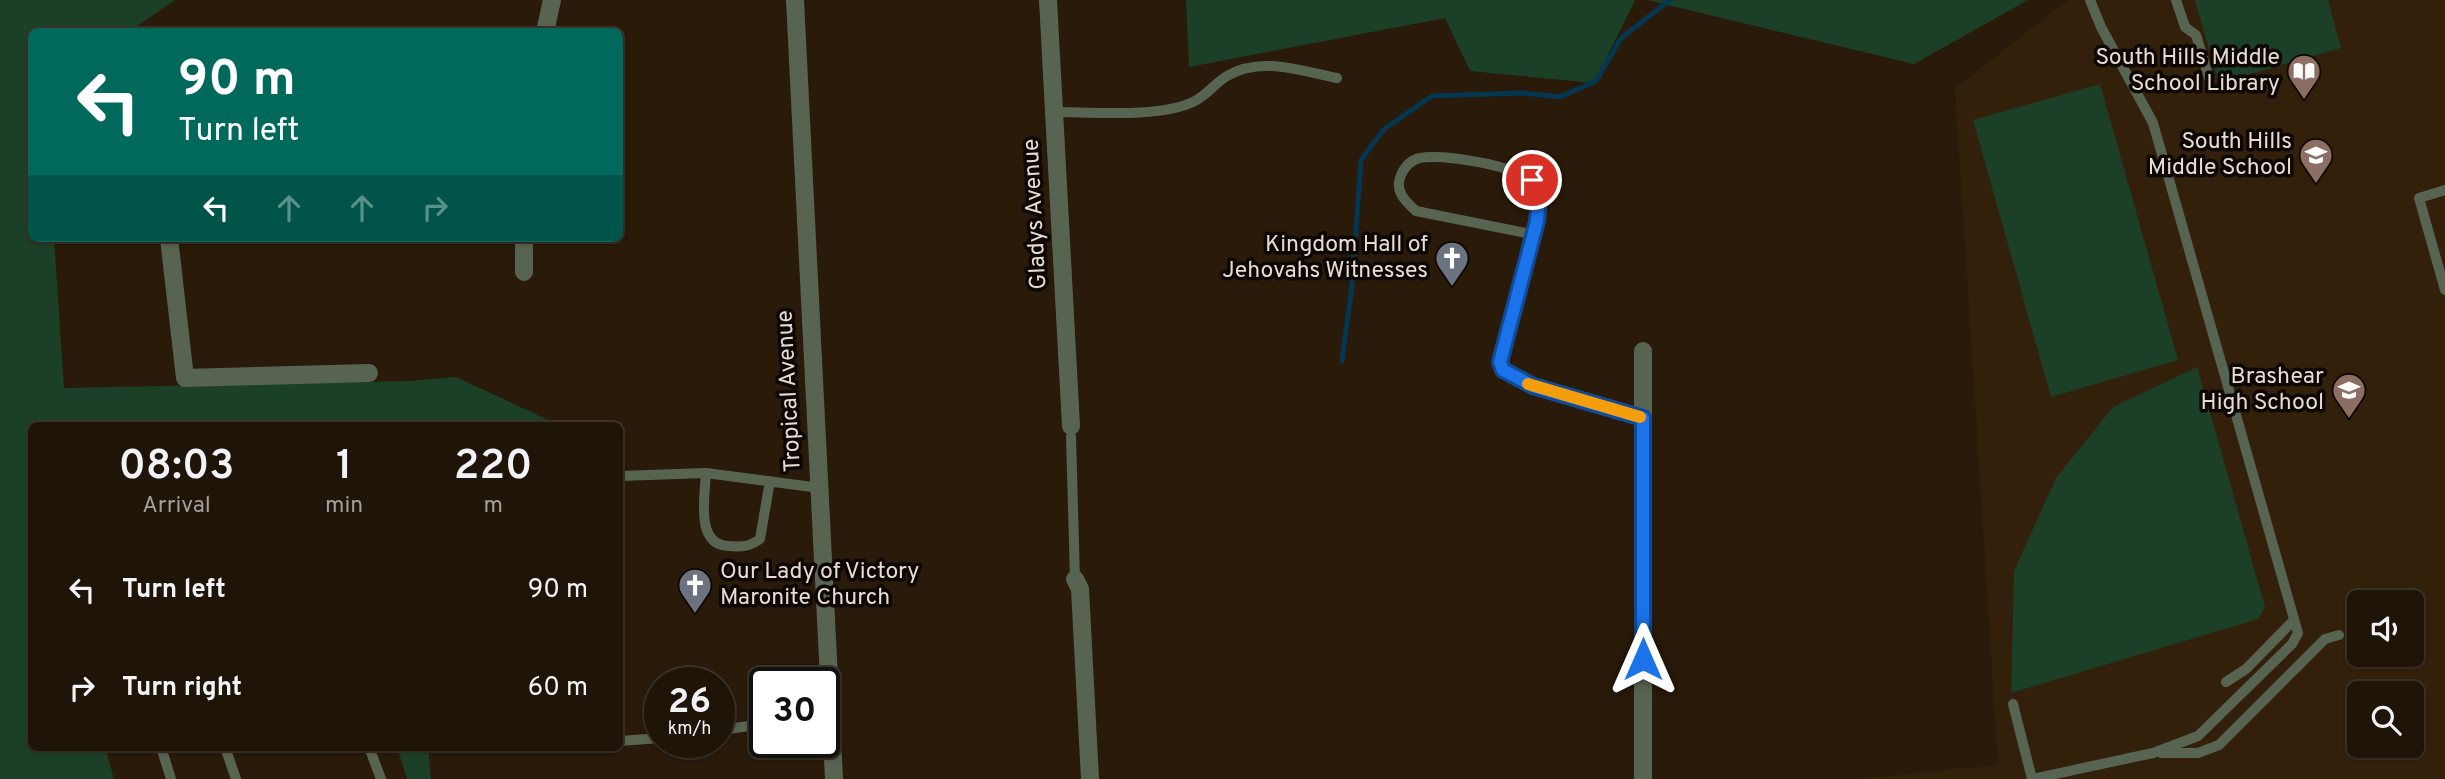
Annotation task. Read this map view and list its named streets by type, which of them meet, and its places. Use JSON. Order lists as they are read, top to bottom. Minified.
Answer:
{"streets":{"street":["Gladys Avenue","Tropical Avenue"]},"places":{"library":["South Hills Middle School Library"],"school or university":["South Hills Middle School","Brashear High School"],"church":["Kingdom Hall of Jehovahs Witnesses","Our Lady of Victory Maronite Church"]},"page":{"turn":["90 m","Turn left"],"eta":["08:03","Arrival","1","min","220","m"],"list":[{"name":"Turn left","value":"90 m"},{"name":"Turn right","value":"60 m"}],"speed":"26 km/h","limit":"30"}}
